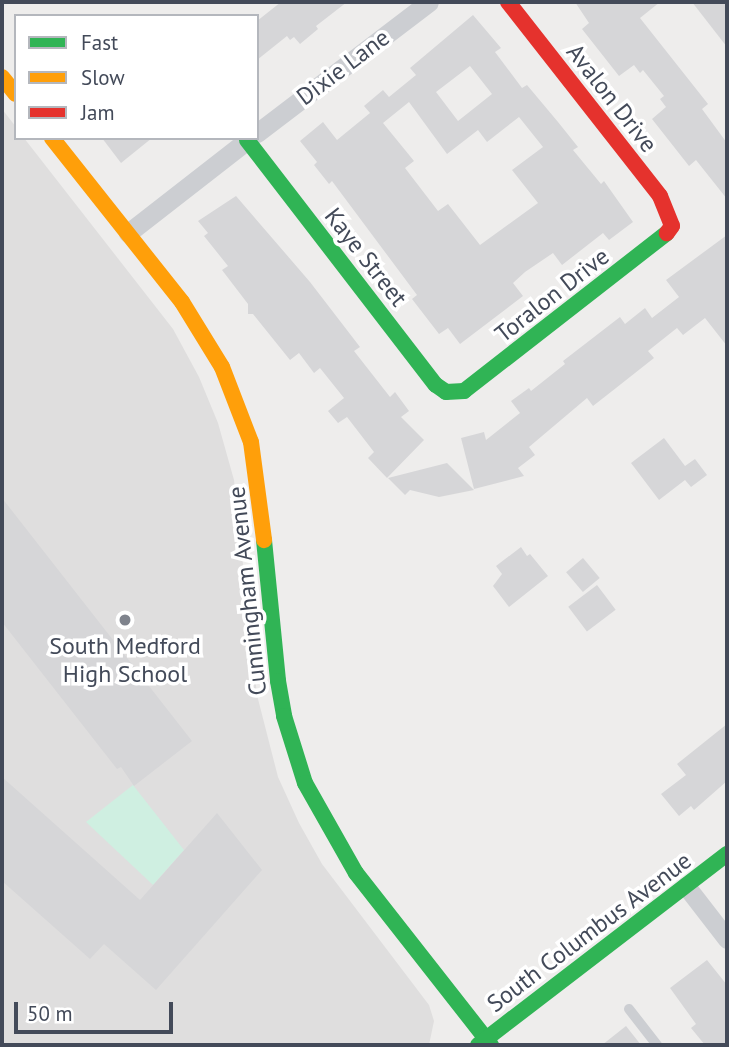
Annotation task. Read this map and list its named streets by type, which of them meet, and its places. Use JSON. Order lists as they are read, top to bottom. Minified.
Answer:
{"streets":{"main road":["Avalon Drive","Kaye Street","Toralon Drive","Cunningham Avenue","South Columbus Avenue"],"street":["Dixie Lane"]},"crossings":[["Dixie Lane","Cunningham Avenue"],["Avalon Drive","Toralon Drive"],["Kaye Street","Toralon Drive"],["Cunningham Avenue","South Columbus Avenue"]],"places":["South Medford High School"],"legend":["Fast","Slow","Jam"],"scale_bar":"50 m"}
